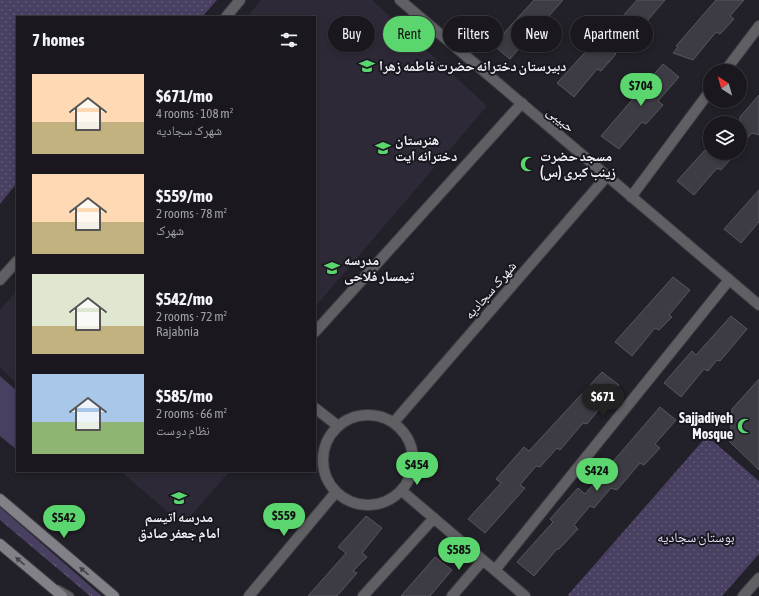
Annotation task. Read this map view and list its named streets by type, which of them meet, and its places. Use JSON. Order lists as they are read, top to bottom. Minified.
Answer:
{"streets":{"street":["حبیبی","شهرک سجادیه"]},"crossings":[["حبیبی","شهرک سجادیه"]],"parks":["بوستان سجادیه"],"places":{"school or university":["دبیرستان دخترانه حضرت فاطمه زهرا","هنرستان دخترانه ایت","مدرسه تیمسار فلاحی","مدرسه اتیسم امام جعفر صادق"],"mosque":["مسجد حضرت زینب کبری (س)","Sajjadiyeh Mosque"]},"north":"top left","page":{"chip":["Buy","Rent","Filters","New","Apartment"],"heading":"7 homes","list":[{"name":"$671/mo","note":"4 rooms · 108 m² · شهرک سجادیه"},{"name":"$559/mo","note":"2 rooms · 78 m² · شهرک"},{"name":"$542/mo","note":"2 rooms · 72 m² · Rajabnia"},{"name":"$585/mo","note":"2 rooms · 66 m² · نظام دوست"}],"price":["$704","$671","$454","$424","$559","$542","$585"]}}
